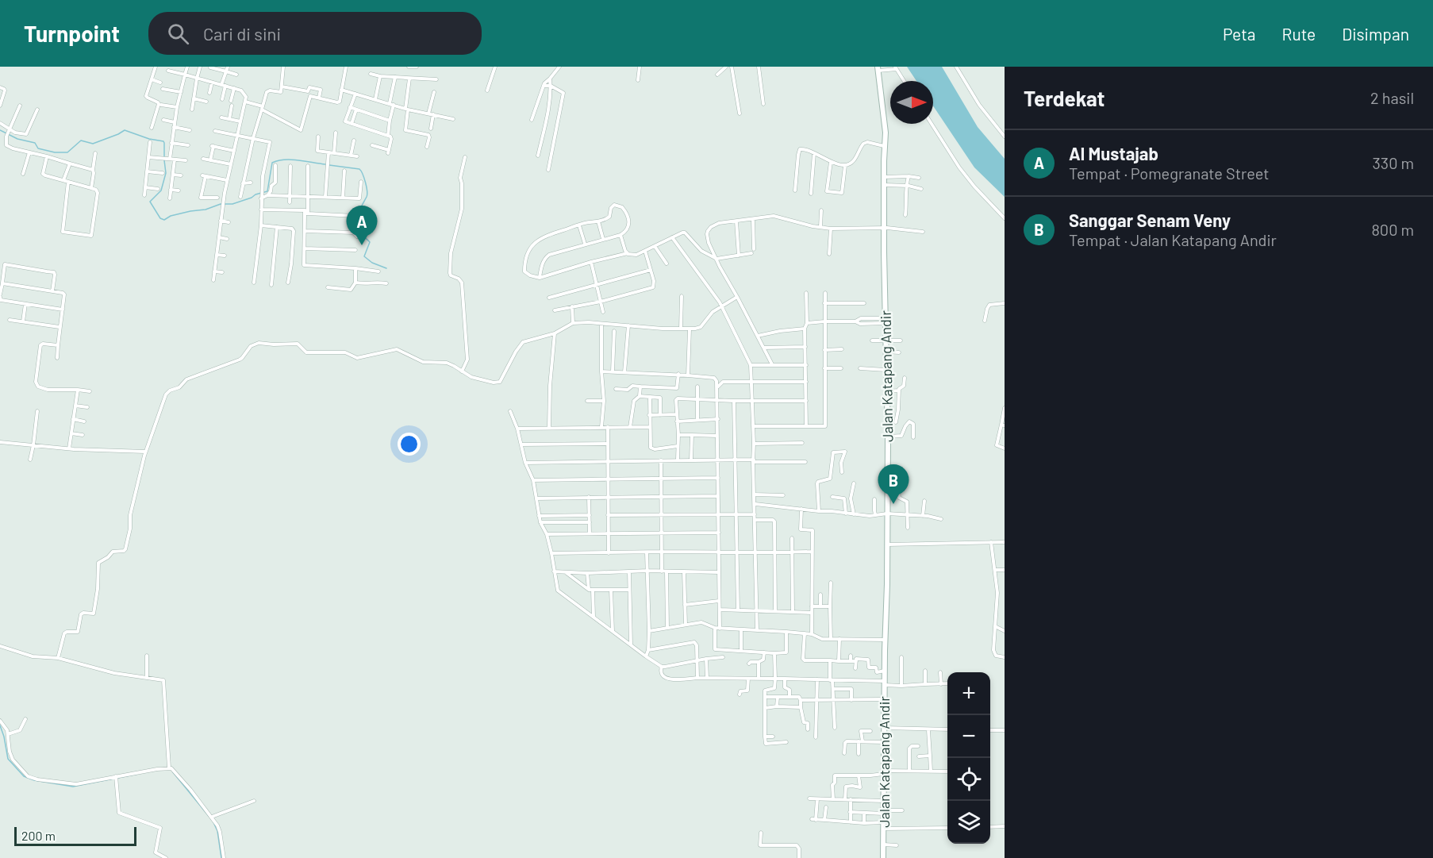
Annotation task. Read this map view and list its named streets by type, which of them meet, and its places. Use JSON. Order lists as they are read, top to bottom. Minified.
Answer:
{"streets":{"street":["Jalan Katapang Andir"]},"scale_bar":"200 m","north":"right","page":{"header":"Turnpoint","search":"Cari di sini","nav":["Peta","Rute","Disimpan"],"heading":["Terdekat","2 hasil"],"list":[{"mark":"A","name":"Al Mustajab","note":"Tempat · Pomegranate Street","value":"330 m"},{"mark":"B","name":"Sanggar Senam Veny","note":"Tempat · Jalan Katapang Andir","value":"800 m"}],"pins":["A","B"],"map_buttons":["+","−"],"scale":"200 m"}}
